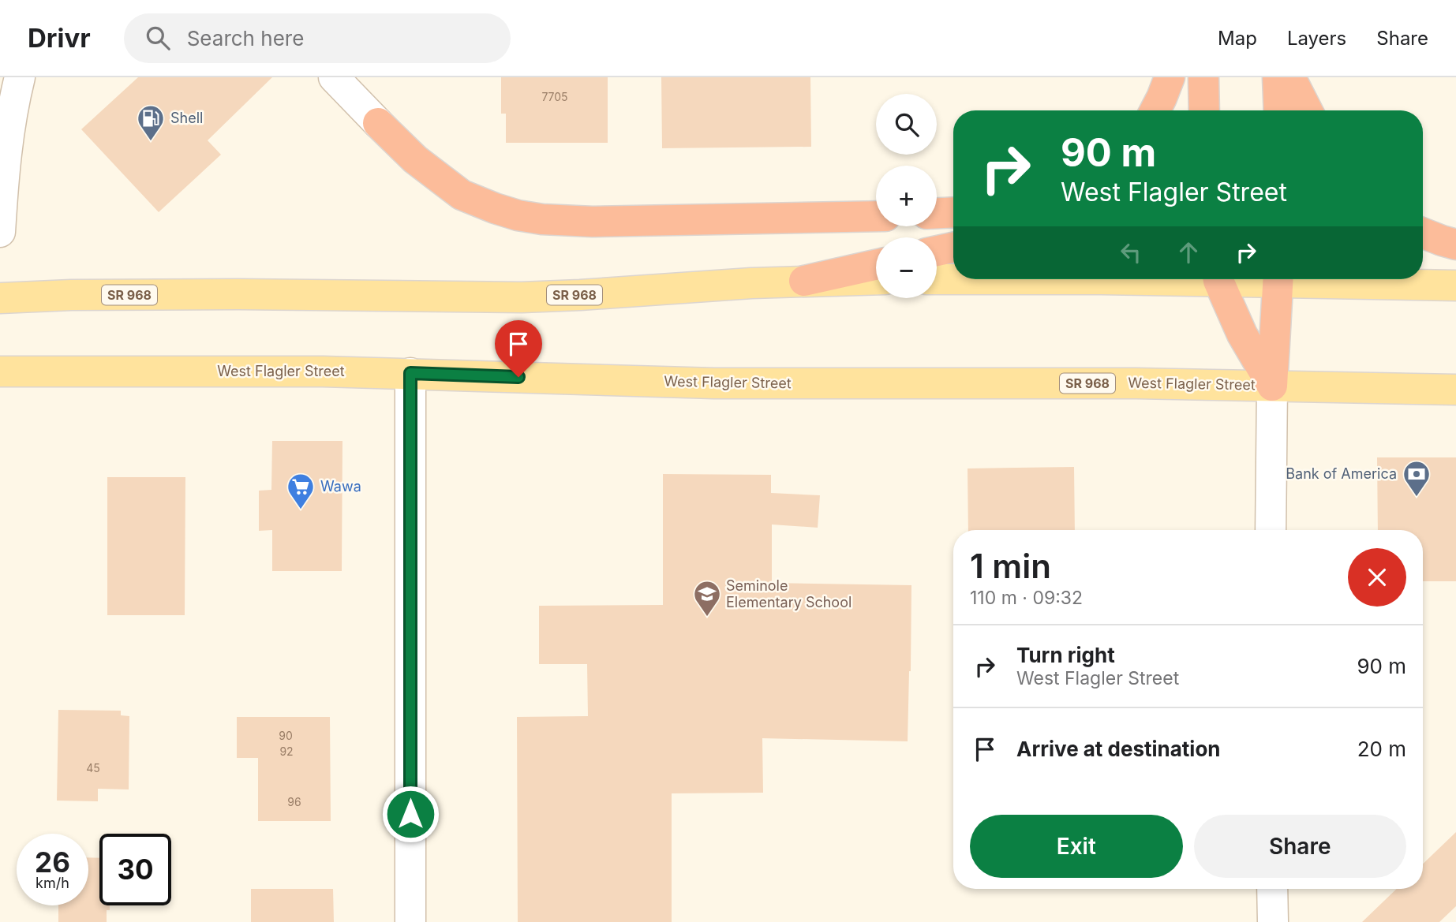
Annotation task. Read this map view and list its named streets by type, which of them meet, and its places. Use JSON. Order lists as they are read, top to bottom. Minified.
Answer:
{"streets":{"main road":["SR 968","West Flagler Street"]},"places":{"fuel station":["Shell"],"bank":["Bank of America"],"supermarket":["Wawa"],"school or university":["Seminole Elementary School"]},"house_numbers":["7705","90","92","45","96"],"page":{"header":"Drivr","search":"Search here","nav":["Map","Layers","Share"],"map_buttons":["+","−"],"turn":["90 m","West Flagler Street"],"heading":["1 min","110 m · 09:32"],"list":[{"name":"Turn right","note":"West Flagler Street","value":"90 m"},{"name":"Arrive at destination","value":"20 m"}],"buttons":["Exit","Share"],"speed":"26 km/h","limit":"30"}}
